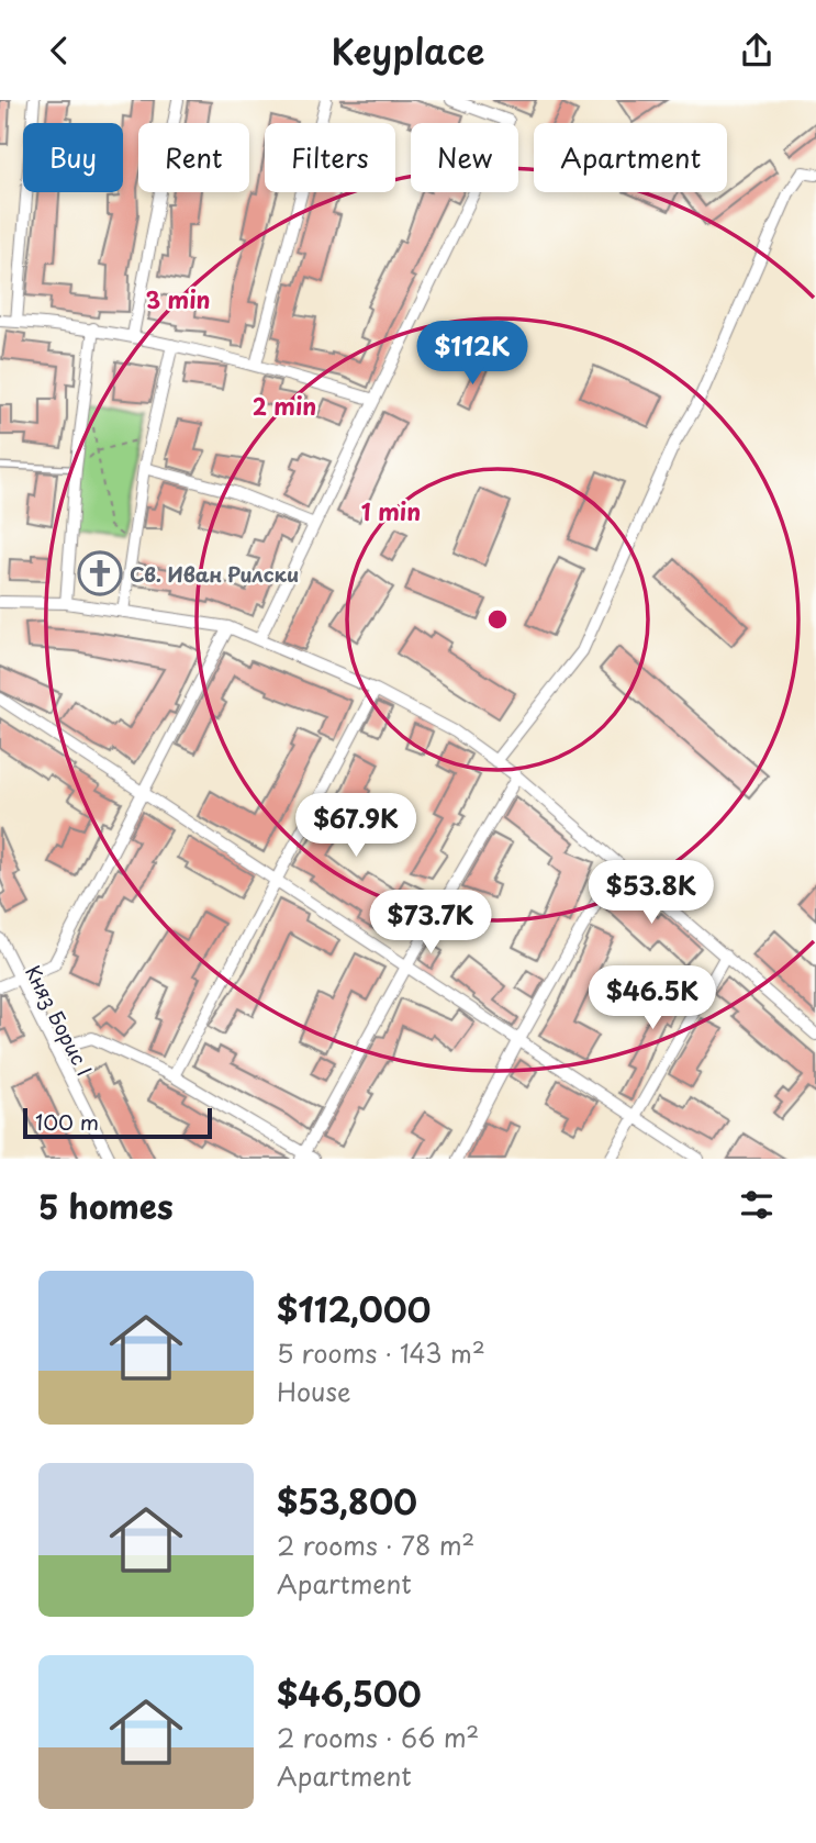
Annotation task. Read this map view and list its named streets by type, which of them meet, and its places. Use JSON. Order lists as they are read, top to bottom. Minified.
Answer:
{"streets":{"street":["Княз Борис I"]},"places":{"church":["Св. Иван Рилски"]},"scale_bar":"100 m","page":{"header":"Keyplace","chip":["Buy","Rent","Filters","New","Apartment"],"price":["$112K","$67.9K","$53.8K","$73.7K","$46.5K"],"scale":"100 m","heading":"5 homes","list":[{"name":"$112,000","note":"5 rooms · 143 m² · House"},{"name":"$53,800","note":"2 rooms · 78 m² · Apartment"},{"name":"$46,500","note":"2 rooms · 66 m² · Apartment"}]},"rings":["3 min","2 min","1 min"]}
